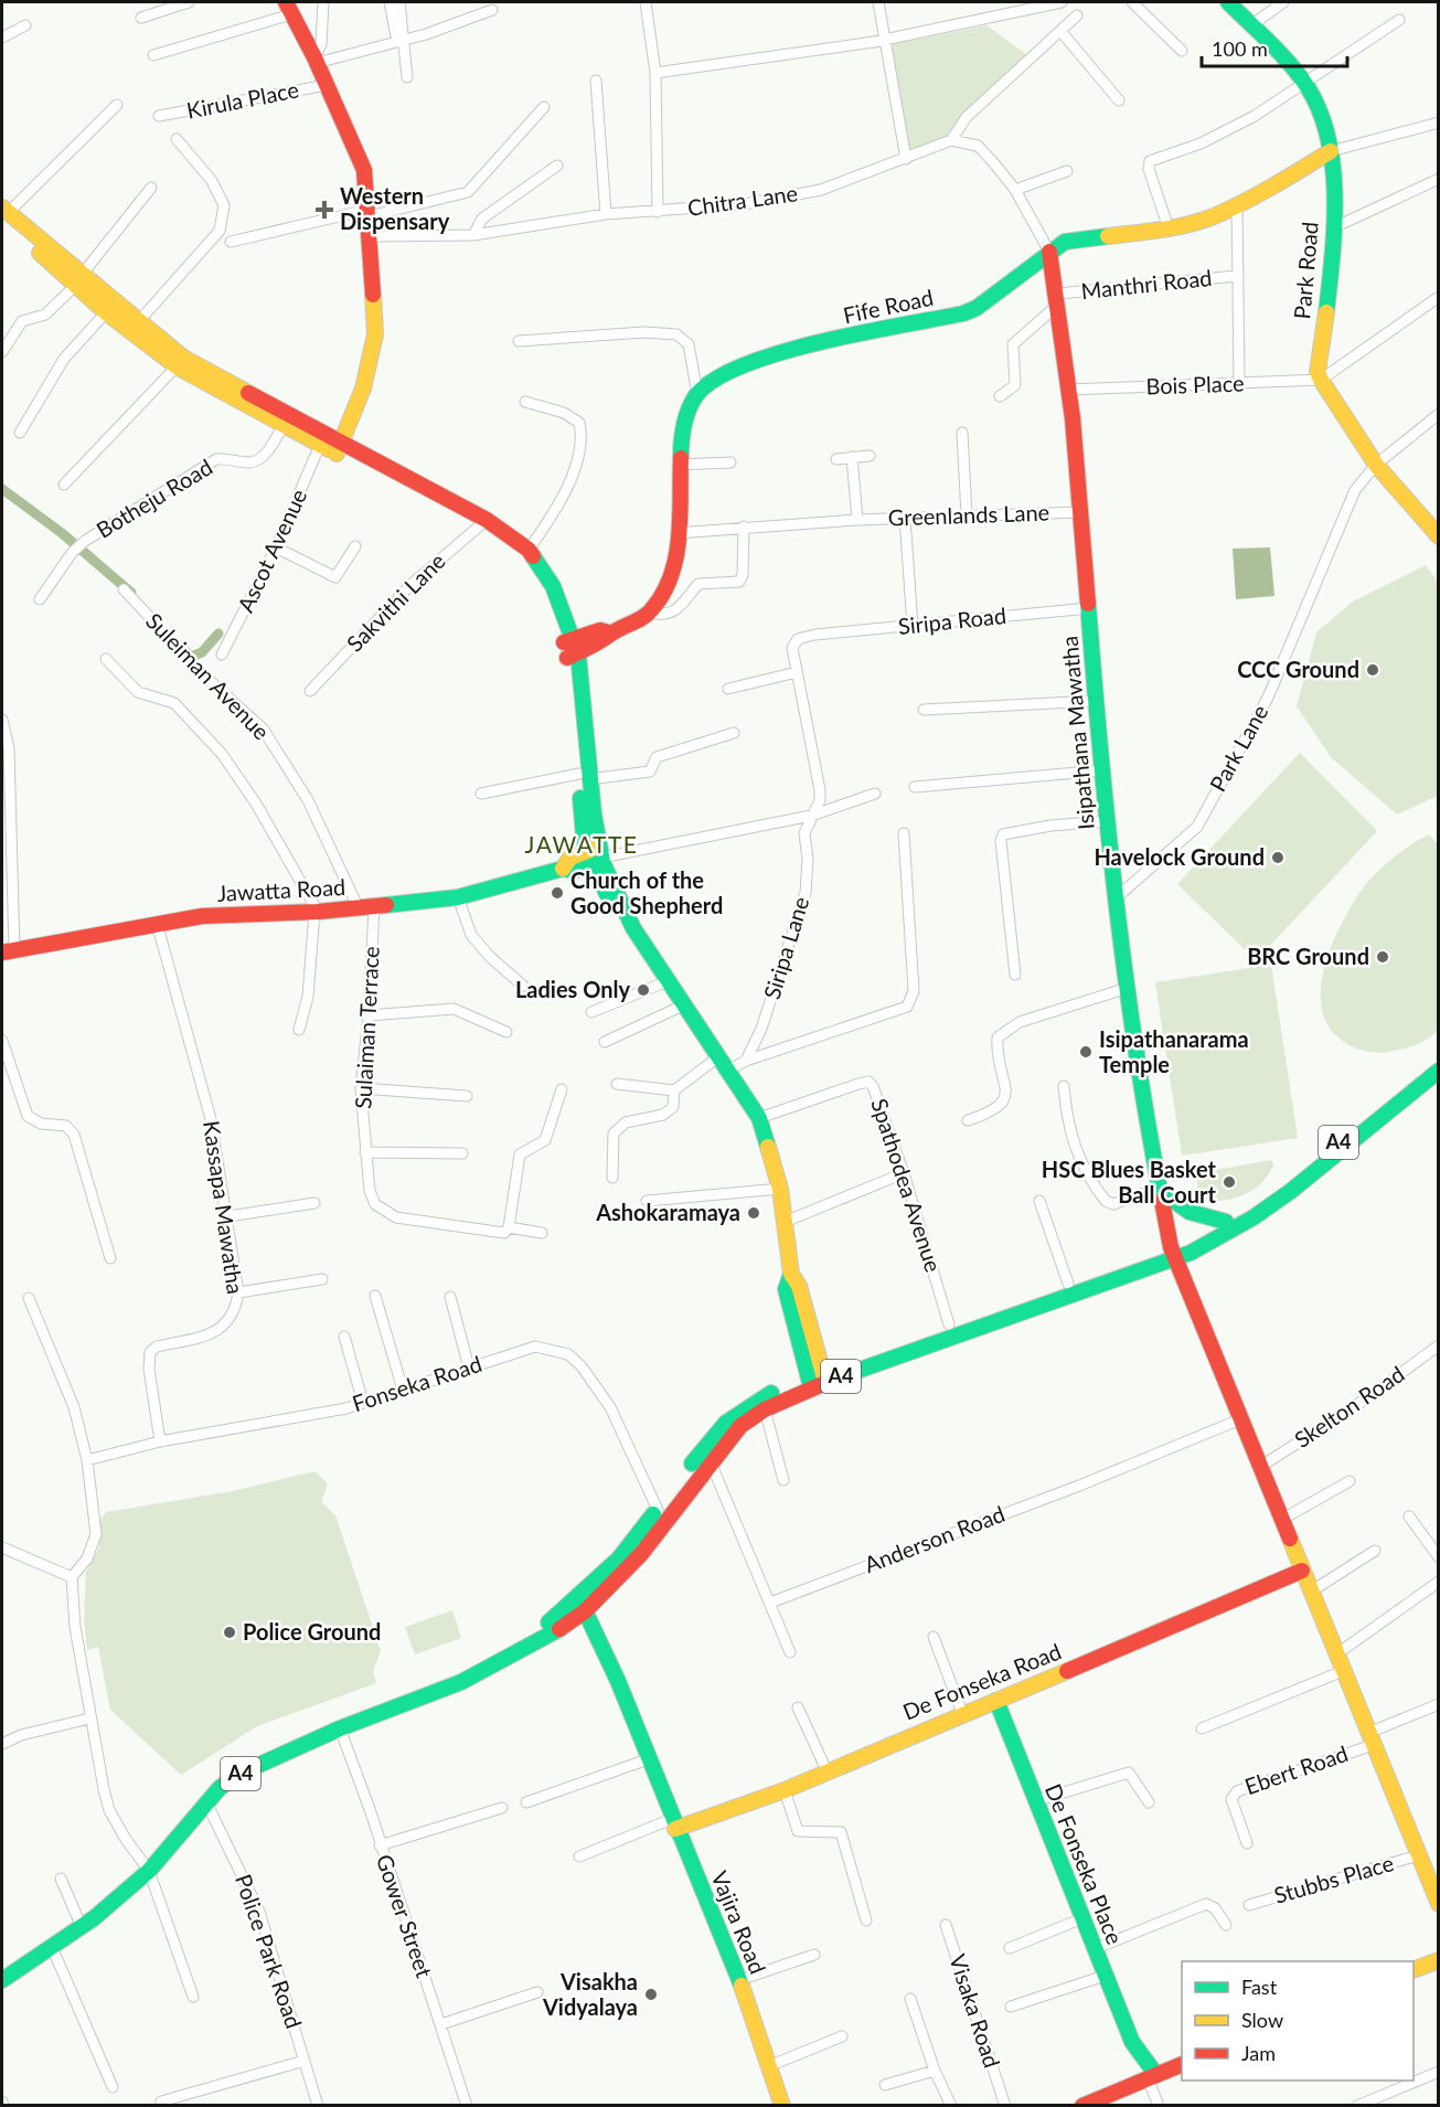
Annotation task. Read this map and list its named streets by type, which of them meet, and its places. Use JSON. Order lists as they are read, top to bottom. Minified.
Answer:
{"streets":{"main road":["Park Road","Fife Road","Isipathana Mawatha","Jawatta Road","A4","De Fonseka Road","De Fonseka Place","Vajira Road"],"street":["Kirula Place","Chitra Lane","Manthri Road","Bois Place","Botheju Road","Greenlands Lane","Ascot Avenue","Sakvithi Lane","Siripa Road","Suleiman Avenue","Park Lane","Siripa Lane","Sulaiman Terrace","Spathodea Avenue","Kassapa Mawatha","Fonseka Road","Skelton Road","Anderson Road","Ebert Road","Stubbs Place","Gower Street","Police Park Road","Visaka Road"]},"crossings":[["Park Road","Fife Road"],["Park Road","Bois Place"],["Manthri Road","Isipathana Mawatha"],["Fife Road","Isipathana Mawatha"],["Bois Place","Isipathana Mawatha"],["Greenlands Lane","Isipathana Mawatha"],["Siripa Road","Isipathana Mawatha"],["Siripa Road","Siripa Lane"],["Suleiman Avenue","Jawatta Road"],["Suleiman Avenue","Sulaiman Terrace"],["Isipathana Mawatha","Park Lane"],["Isipathana Mawatha","A4"],["Isipathana Mawatha","Skelton Road"],["Isipathana Mawatha","Anderson Road"],["Isipathana Mawatha","De Fonseka Road"],["Isipathana Mawatha","Ebert Road"],["Isipathana Mawatha","Stubbs Place"],["Jawatta Road","Sulaiman Terrace"],["Jawatta Road","Kassapa Mawatha"],["A4","Spathodea Avenue"],["A4","Fonseka Road"],["A4","Gower Street"],["A4","Vajira Road"],["A4","Police Park Road"],["Kassapa Mawatha","Fonseka Road"],["De Fonseka Road","De Fonseka Place"],["De Fonseka Road","Vajira Road"]],"districts":["JAWATTE"],"places":{"health":["Western Dispensary"],"other":["CCC Ground","Havelock Ground","Church of the Good Shepherd","BRC Ground","Ladies Only","Isipathanarama Temple","HSC Blues Basket Ball Court","Ashokaramaya","Police Ground","Visakha Vidyalaya"]},"legend":["Fast","Slow","Jam"],"scale_bar":"100 m"}
